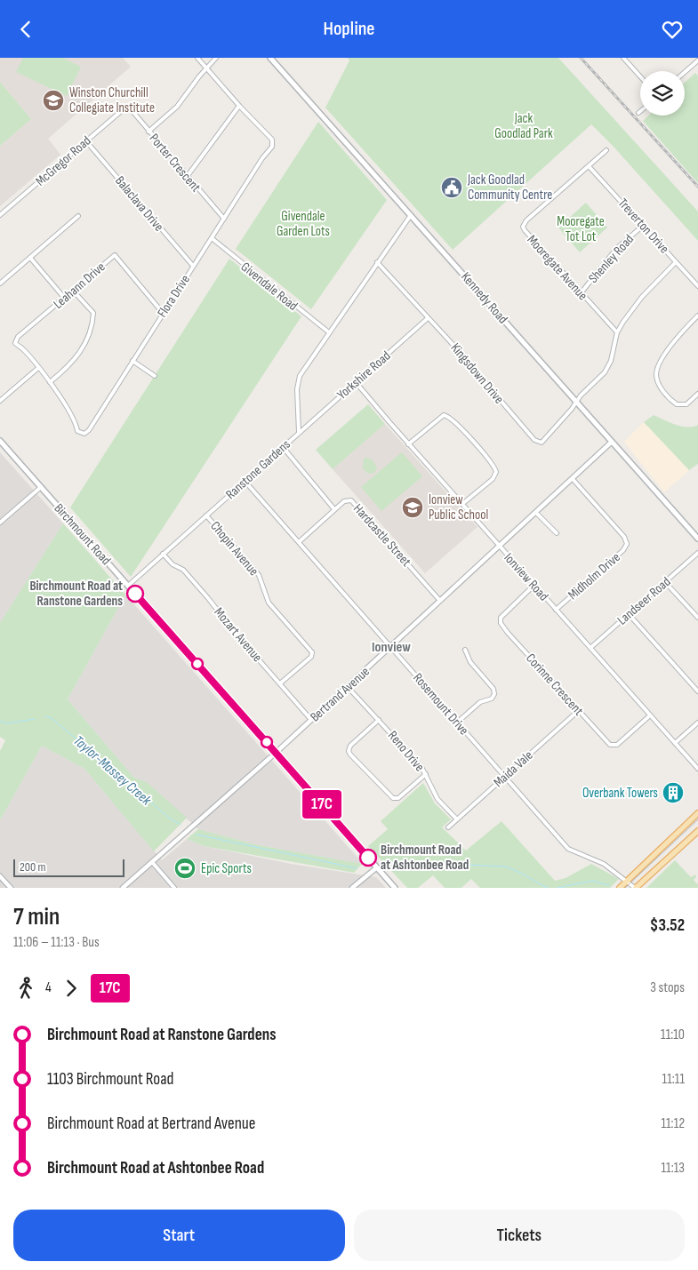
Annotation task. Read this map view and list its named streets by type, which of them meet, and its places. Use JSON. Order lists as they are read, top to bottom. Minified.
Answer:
{"streets":{"main road":["Kennedy Road","Birchmount Road"],"street":["McGregor Road","Porter Crescent","Balaclava Drive","Treverton Drive","Shenley Road","Mooregate Avenue","Leahann Drive","Givendale Road","Flora Drive","Kingsdown Drive","Yorkshire Road","Ranstone Gardens","Hardcastle Street","Chopin Avenue","Midholm Drive","Ionview Road","Landseer Road","Mozart Avenue","Corinne Crescent","Bertrand Avenue","Rosemount Drive","Reno Drive","Maida Vale"]},"crossings":[["McGregor Road","Porter Crescent"],["McGregor Road","Balaclava Drive"],["Porter Crescent","Flora Drive"],["Balaclava Drive","Flora Drive"],["Treverton Drive","Shenley Road"],["Treverton Drive","Mooregate Avenue"],["Shenley Road","Mooregate Avenue"],["Leahann Drive","Flora Drive"],["Givendale Road","Flora Drive"],["Givendale Road","Ranstone Gardens"],["Kennedy Road","Kingsdown Drive"],["Kennedy Road","Ranstone Gardens"],["Kennedy Road","Bertrand Avenue"],["Kingsdown Drive","Yorkshire Road"],["Kingsdown Drive","Ranstone Gardens"],["Yorkshire Road","Ranstone Gardens"],["Yorkshire Road","Ionview Road"],["Ranstone Gardens","Birchmount Road"],["Ranstone Gardens","Chopin Avenue"],["Ranstone Gardens","Mozart Avenue"],["Ranstone Gardens","Rosemount Drive"],["Birchmount Road","Bertrand Avenue"],["Hardcastle Street","Bertrand Avenue"],["Hardcastle Street","Rosemount Drive"],["Chopin Avenue","Mozart Avenue"],["Midholm Drive","Ionview Road"],["Midholm Drive","Bertrand Avenue"],["Ionview Road","Landseer Road"],["Ionview Road","Corinne Crescent"],["Ionview Road","Bertrand Avenue"],["Mozart Avenue","Bertrand Avenue"],["Corinne Crescent","Maida Vale"],["Bertrand Avenue","Rosemount Drive"],["Bertrand Avenue","Reno Drive"],["Rosemount Drive","Maida Vale"],["Reno Drive","Maida Vale"]],"districts":["Ionview"],"water":["Taylor-Massey Creek"],"parks":["Jack Goodlad Park","Givendale Garden Lots","Mooregate Tot Lot"],"places":{"school or university":["Winston Churchill Collegiate Institute","Ionview Public School"],"public building":["Jack Goodlad Community Centre"],"other":["Birchmount Road at Ranstone Gardens","Birchmount Road at Ashtonbee Road"],"building":["Overbank Towers"],"sports":["Epic Sports"]},"lines":["bus line 17C"],"scale_bar":"200 m","page":{"header":"Hopline","on_map":"17C","scale":"200 m","heading":["7 min","11:06 – 11:13 · Bus","$3.52"],"legs":["4","17C","3 stops"],"list":[{"name":"Birchmount Road at Ranstone Gardens","value":"11:10"},{"name":"1103 Birchmount Road","value":"11:11"},{"name":"Birchmount Road at Bertrand Avenue","value":"11:12"},{"name":"Birchmount Road at Ashtonbee Road","value":"11:13"}],"buttons":["Start","Tickets"]}}
